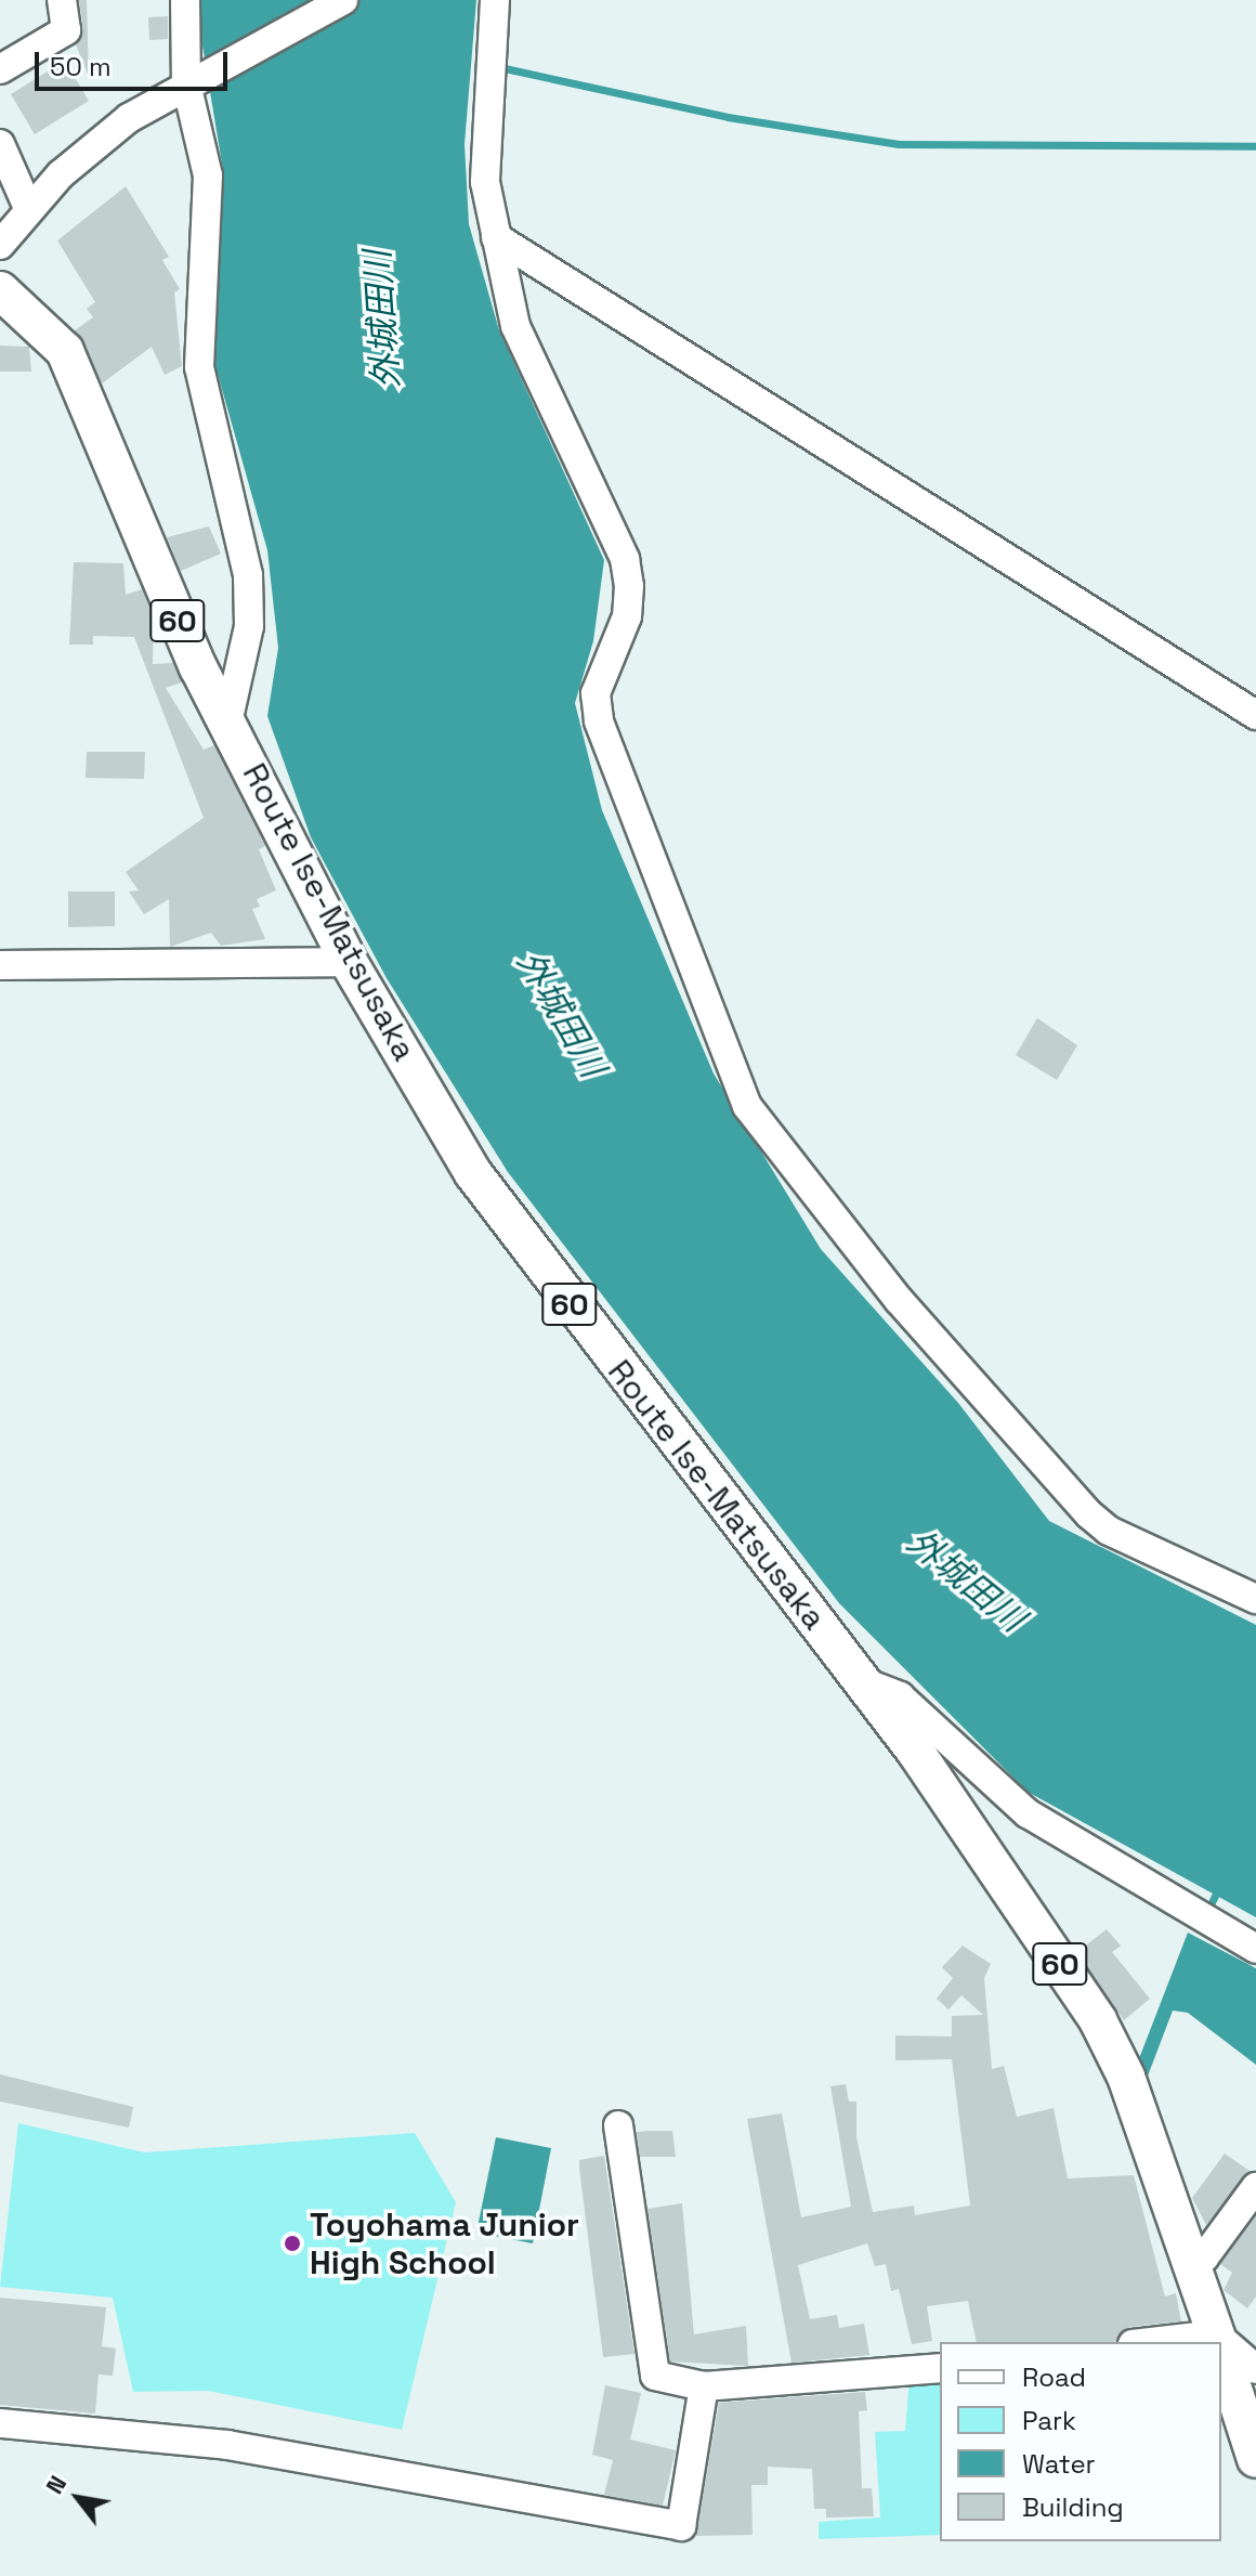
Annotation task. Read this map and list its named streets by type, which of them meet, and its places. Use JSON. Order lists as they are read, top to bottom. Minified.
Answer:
{"streets":{"main road":["60","Route Ise-Matsusaka"]},"water":["外城田川"],"places":["Toyohama Junior High School"],"legend":["Road","Park","Water","Building"],"scale_bar":"50 m","north":"top left"}
